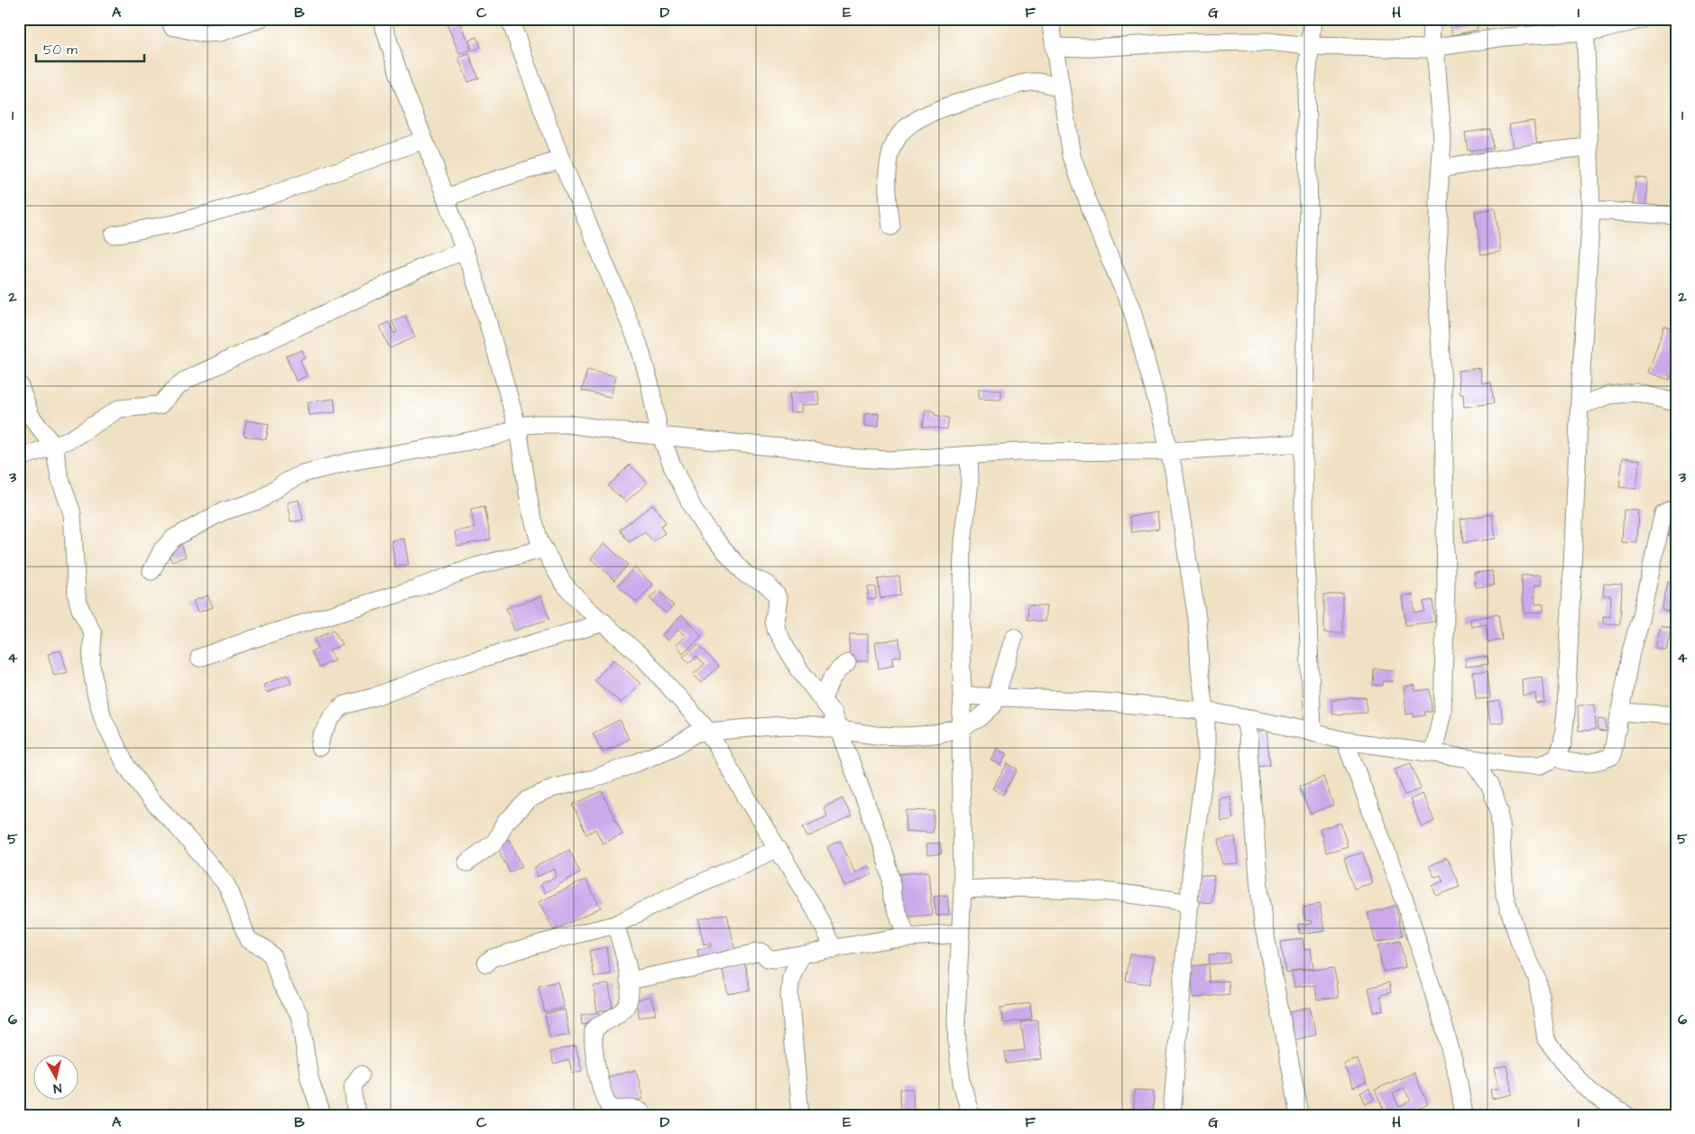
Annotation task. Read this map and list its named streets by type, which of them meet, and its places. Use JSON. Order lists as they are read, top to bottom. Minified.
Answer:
{"scale_bar":"50 m","north":"bottom","grid":{"columns":["A","B","C","D","E","F","G","H","I"],"rows":["1","2","3","4","5","6"]}}
